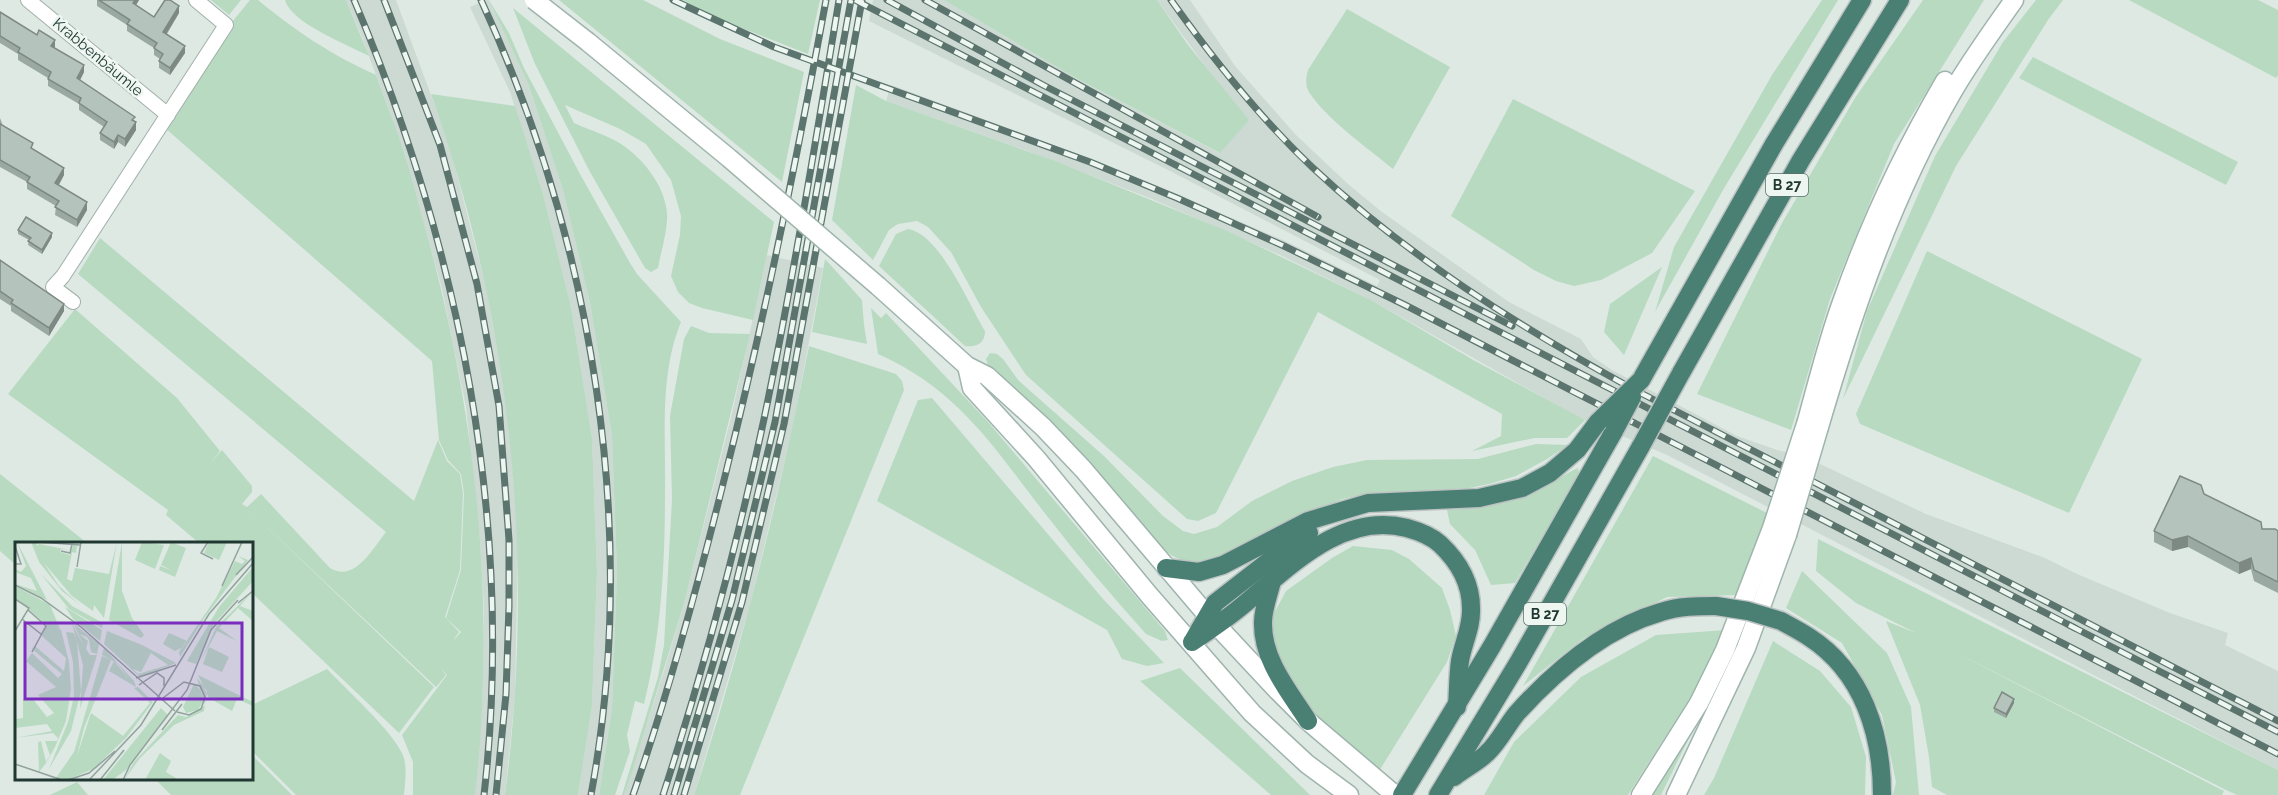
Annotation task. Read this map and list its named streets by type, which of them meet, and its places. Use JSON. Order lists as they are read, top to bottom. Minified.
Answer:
{"streets":{"highway":["B 27"],"street":["Krabbenbäumle"]}}
